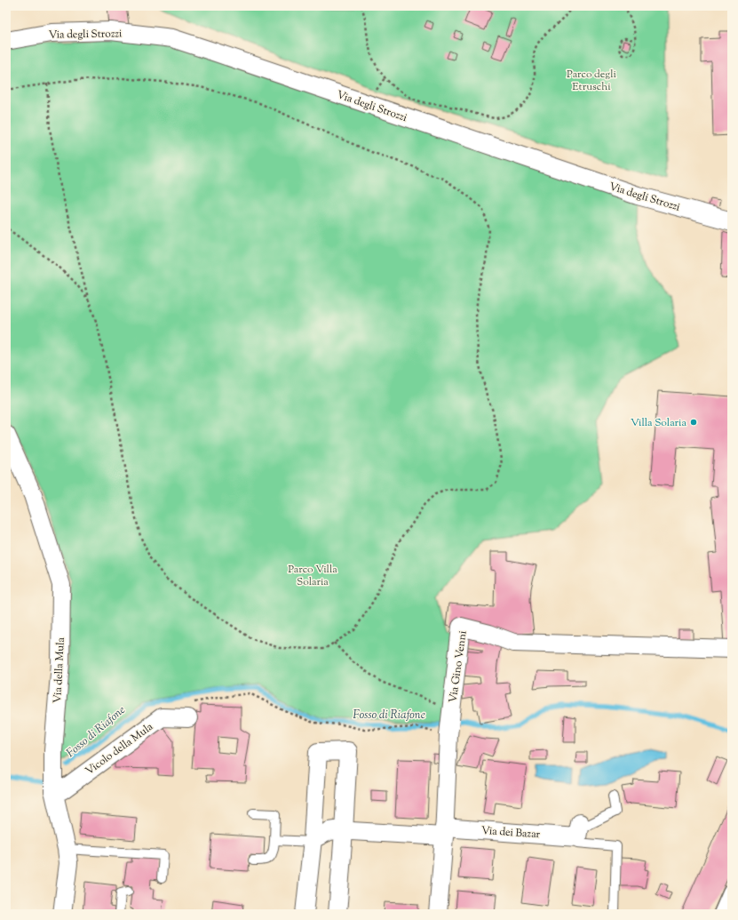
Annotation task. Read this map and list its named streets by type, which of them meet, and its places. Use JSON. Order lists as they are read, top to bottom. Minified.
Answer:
{"streets":{"street":["Via degli Strozzi","Via Gino Venni","Via della Mula","Vicolo della Mula","Via dei Bazar"]},"crossings":[["Via Gino Venni","Via dei Bazar"],["Via della Mula","Vicolo della Mula"]],"water":["Fosso di Riafone"],"parks":["Parco degli Etruschi","Parco Villa Solaria"],"places":["Villa Solaria"]}
